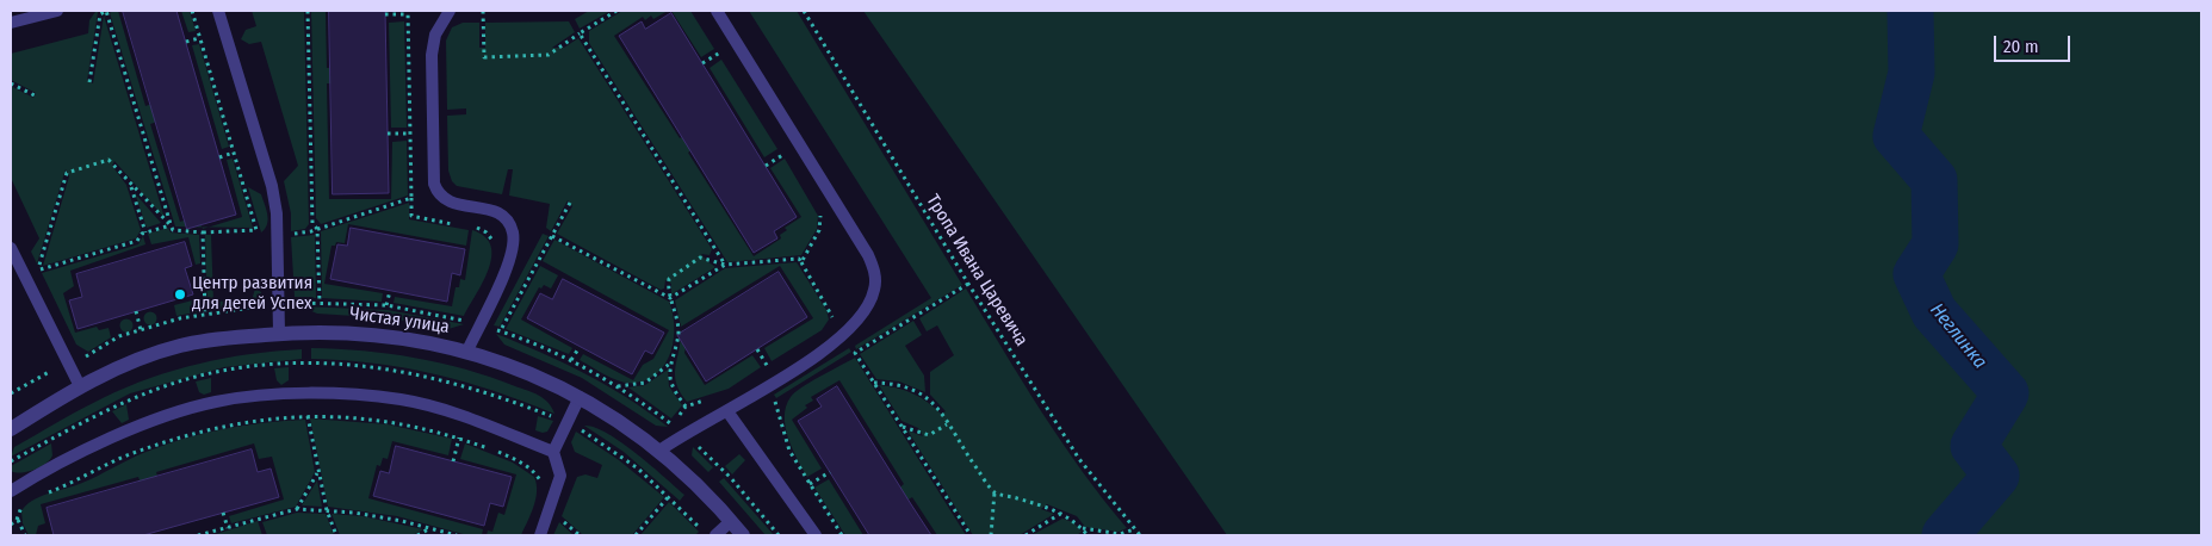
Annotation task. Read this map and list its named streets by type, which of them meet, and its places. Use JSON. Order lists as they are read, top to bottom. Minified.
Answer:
{"streets":{"street":["Чистая улица"],"path":["Тропа Ивана Царевича"]},"water":["Неглинка"],"places":["Центр развития для детей Успех"],"scale_bar":"20 m"}
